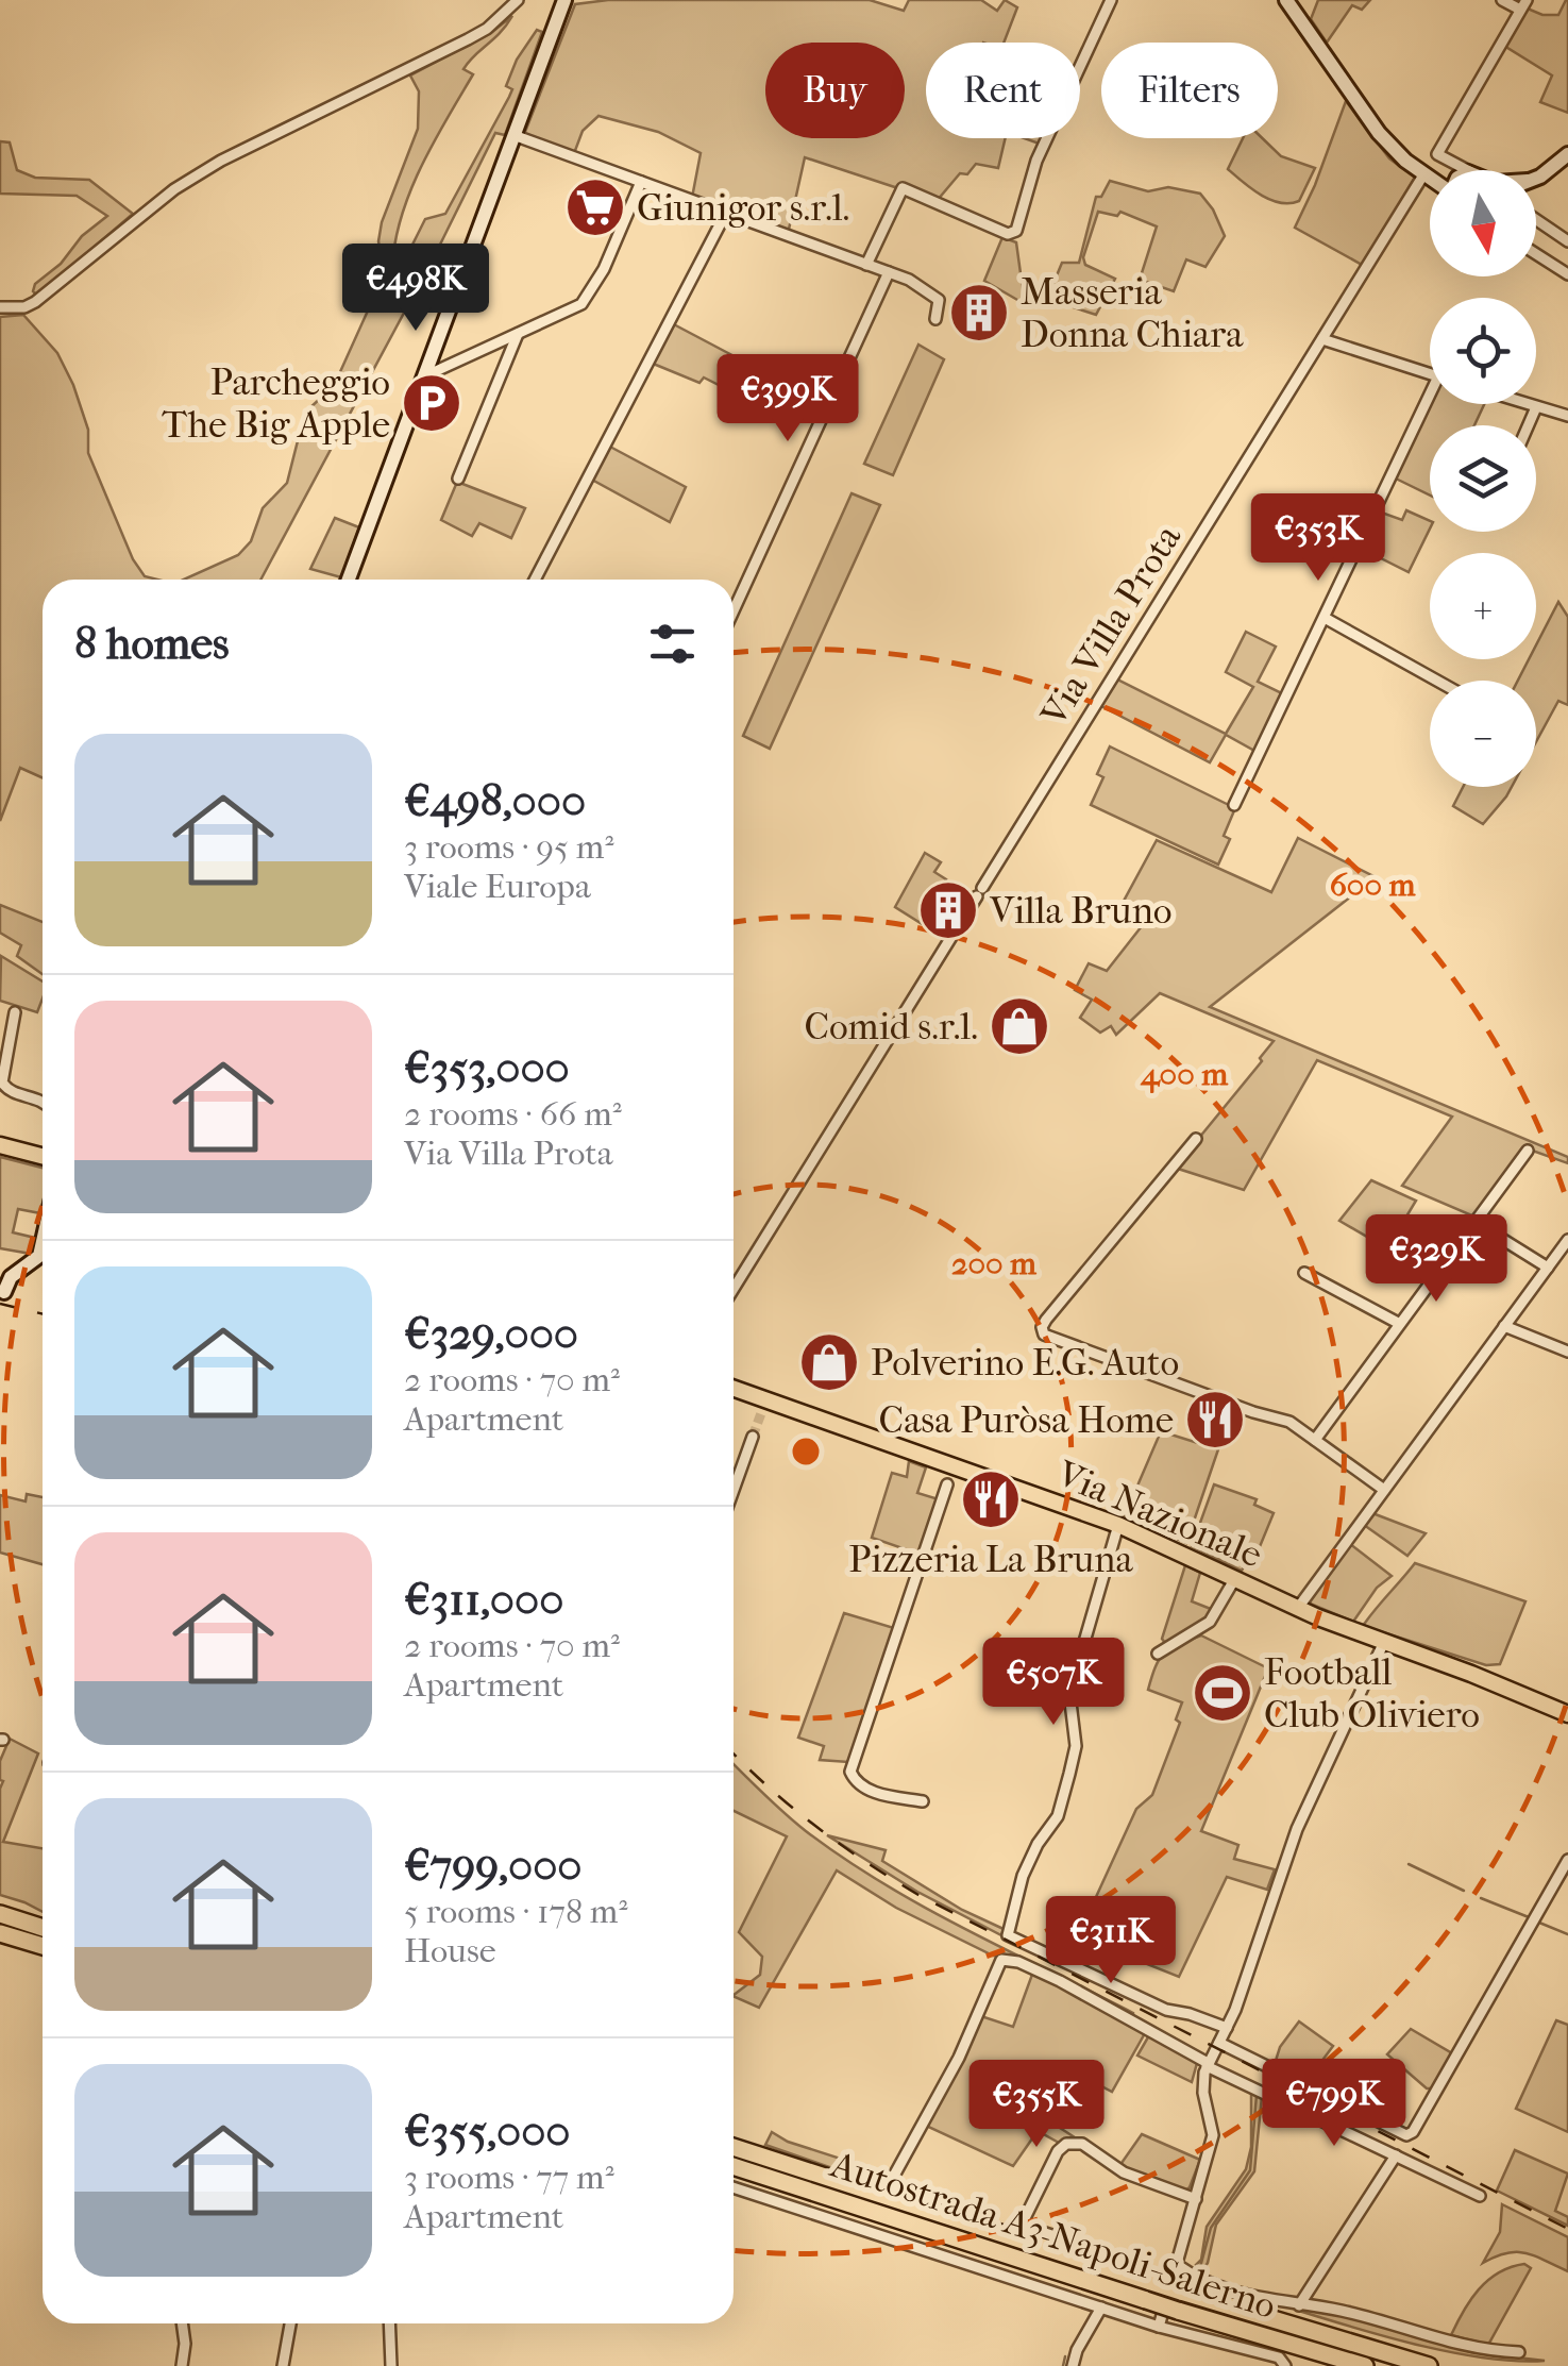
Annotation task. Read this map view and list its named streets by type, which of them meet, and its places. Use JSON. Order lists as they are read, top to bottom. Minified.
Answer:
{"streets":{"highway":["Autostrada A3 Napoli-Salerno"],"main road":["Via Nazionale"],"street":["Via Villa Prota"]},"places":{"supermarket":["Giunigor s.r.l."],"building":["Masseria Donna Chiara","Villa Bruno"],"parking":["Parcheggio The Big Apple"],"shop":["Comid s.r.l.","Polverino E.G. Auto"],"restaurant":["Casa Puròsa Home","Pizzeria La Bruna"],"sports":["Football Club Oliviero"]},"north":"bottom","page":{"chip":["Buy","Rent","Filters"],"map_buttons":["+","−"],"price":["€498K","€399K","€353K","€329K","€507K","€311K","€799K","€355K"],"heading":"8 homes","list":[{"name":"€498,000","note":"3 rooms · 95 m² · Viale Europa"},{"name":"€353,000","note":"2 rooms · 66 m² · Via Villa Prota"},{"name":"€329,000","note":"2 rooms · 70 m² · Apartment"},{"name":"€311,000","note":"2 rooms · 70 m² · Apartment"},{"name":"€799,000","note":"5 rooms · 178 m² · House"},{"name":"€355,000","note":"3 rooms · 77 m² · Apartment"}]},"rings":["600 m","400 m","200 m"]}
